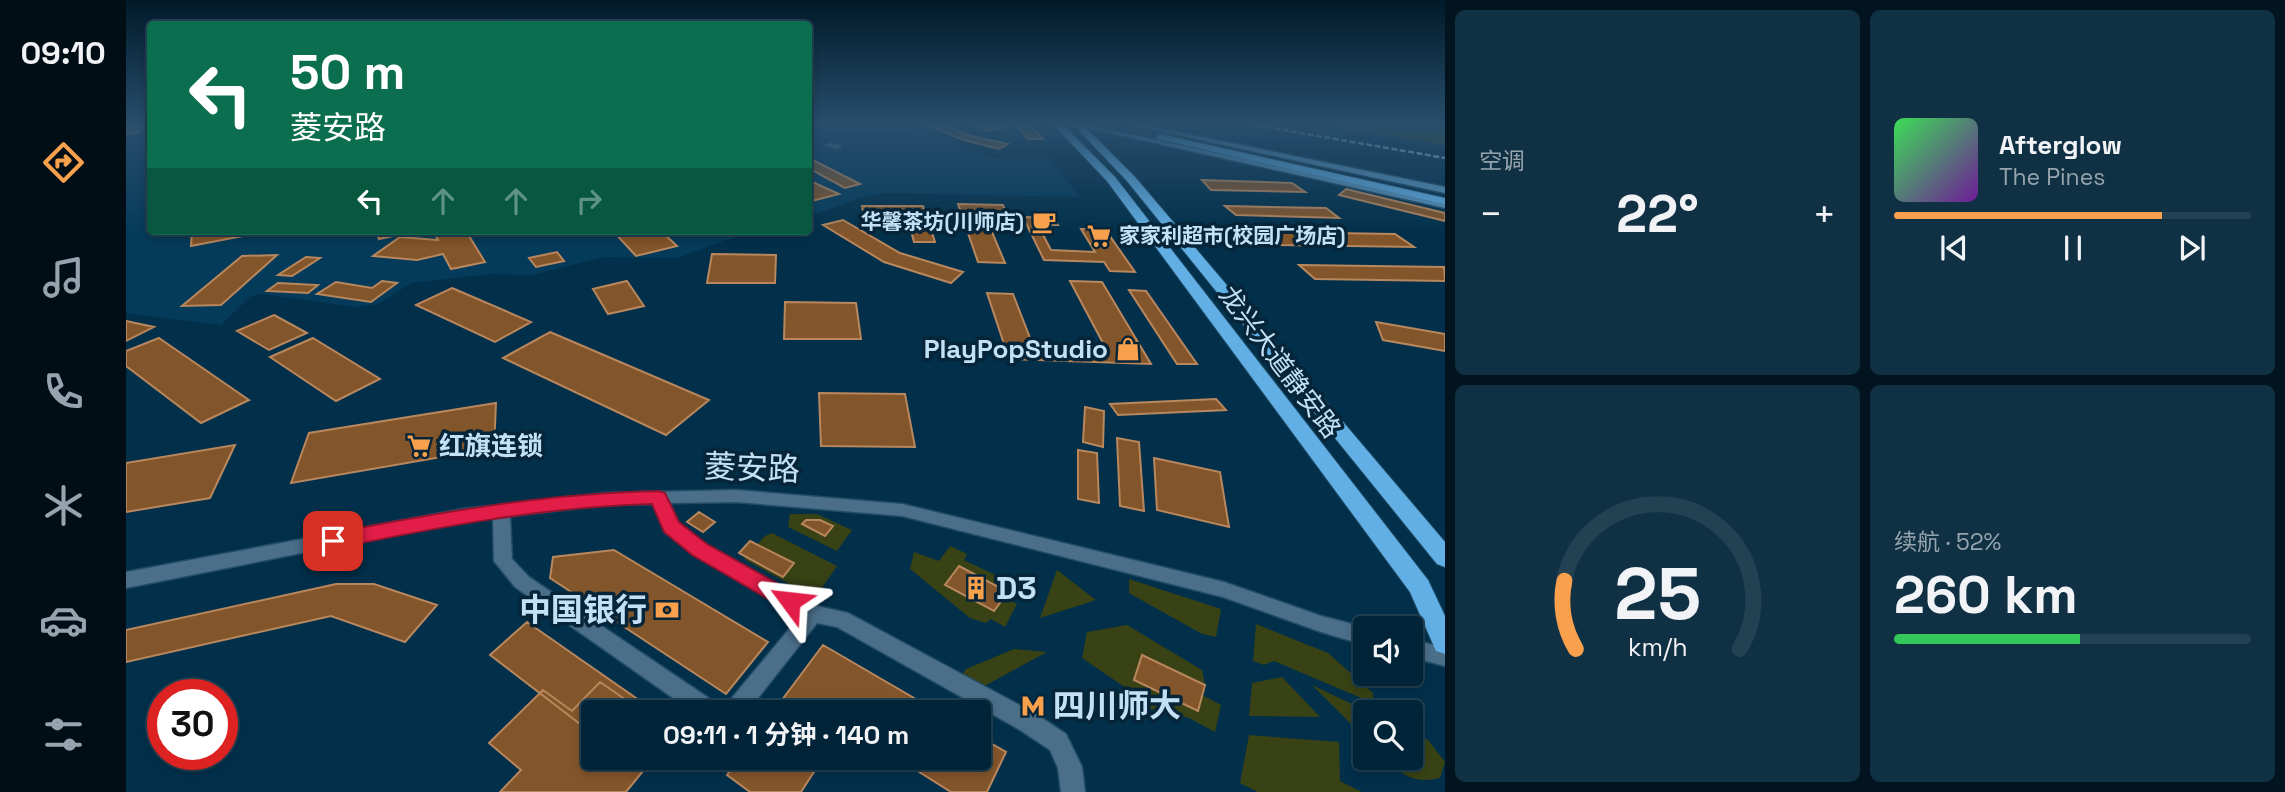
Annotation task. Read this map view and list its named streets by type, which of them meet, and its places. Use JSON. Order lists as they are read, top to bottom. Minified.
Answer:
{"streets":{"main road":["龙兴大道静安路"],"street":["菱安路"]},"places":{"cafe":["华馨茶坊(川师店)"],"supermarket":["家家利超市(校园广场店)","红旗连锁"],"shop":["PlayPopStudio"],"building":["D3"],"bank":["中国银行"],"metro station":["四川师大"]},"page":{"tabs":"09:10","tile":["空调",["续航 · 52%","260 km"]],"turn":["50 m","菱安路"],"song":["Afterglow","The Pines"],"heat":["−","22°","+"],"limit":"30","trip":"09:11 · 1 分钟 · 140 m","gauge":["25","km/h"]}}
